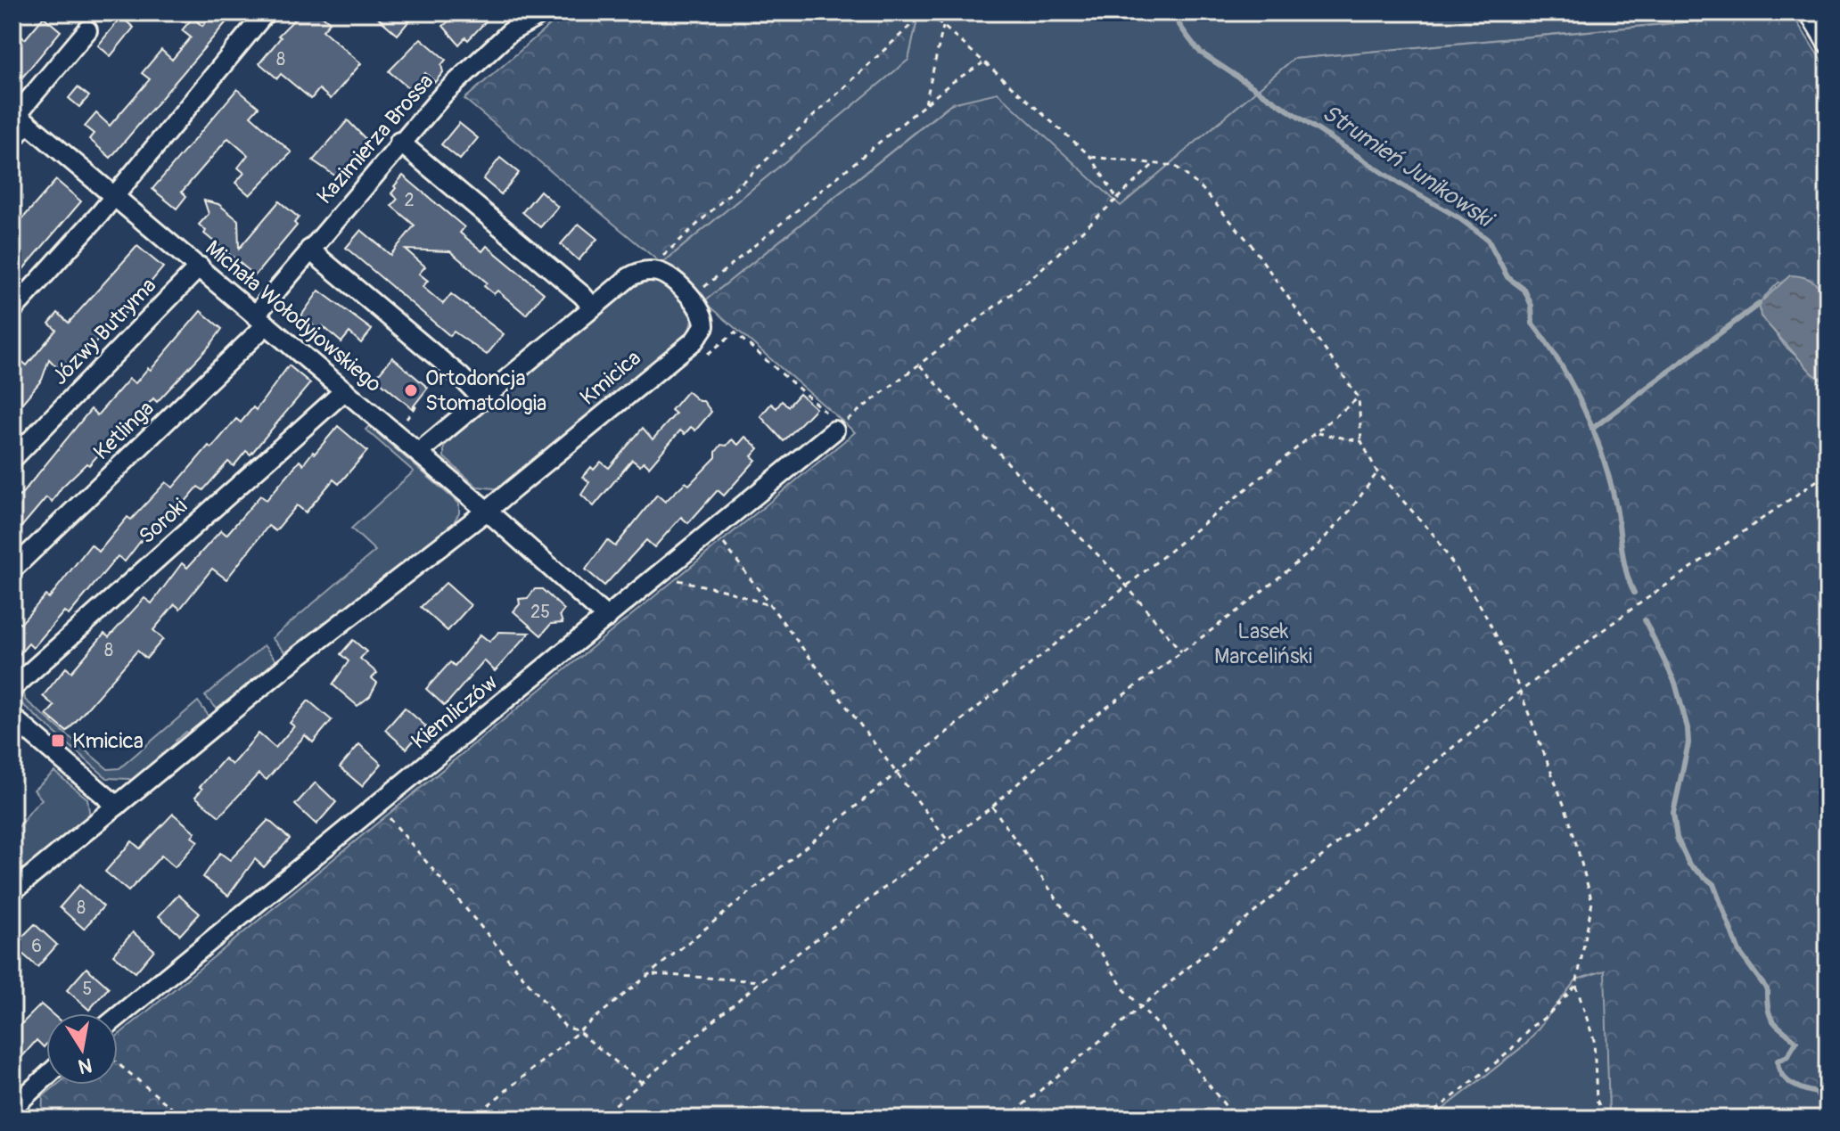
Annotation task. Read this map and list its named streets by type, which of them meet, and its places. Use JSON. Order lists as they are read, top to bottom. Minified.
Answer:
{"streets":{"street":["Kazimierza Brossa","Michała Wołodyjowskiego","Józwy Butryma","Kmicica","Ketlinga","Soroki","Kiemliczów"]},"crossings":[["Kazimierza Brossa","Michała Wołodyjowskiego"],["Kazimierza Brossa","Ketlinga"],["Michała Wołodyjowskiego","Józwy Butryma"],["Michała Wołodyjowskiego","Kmicica"],["Michała Wołodyjowskiego","Ketlinga"],["Michała Wołodyjowskiego","Soroki"],["Michała Wołodyjowskiego","Kiemliczów"]],"water":["Strumień Junikowski"],"parks":["Lasek Marceliński"],"places":{"other":["Ortodoncja Stomatologia"],"transit":["Kmicica"]},"house_numbers":["8","2","25","8","8","6","5"],"north":"bottom"}
